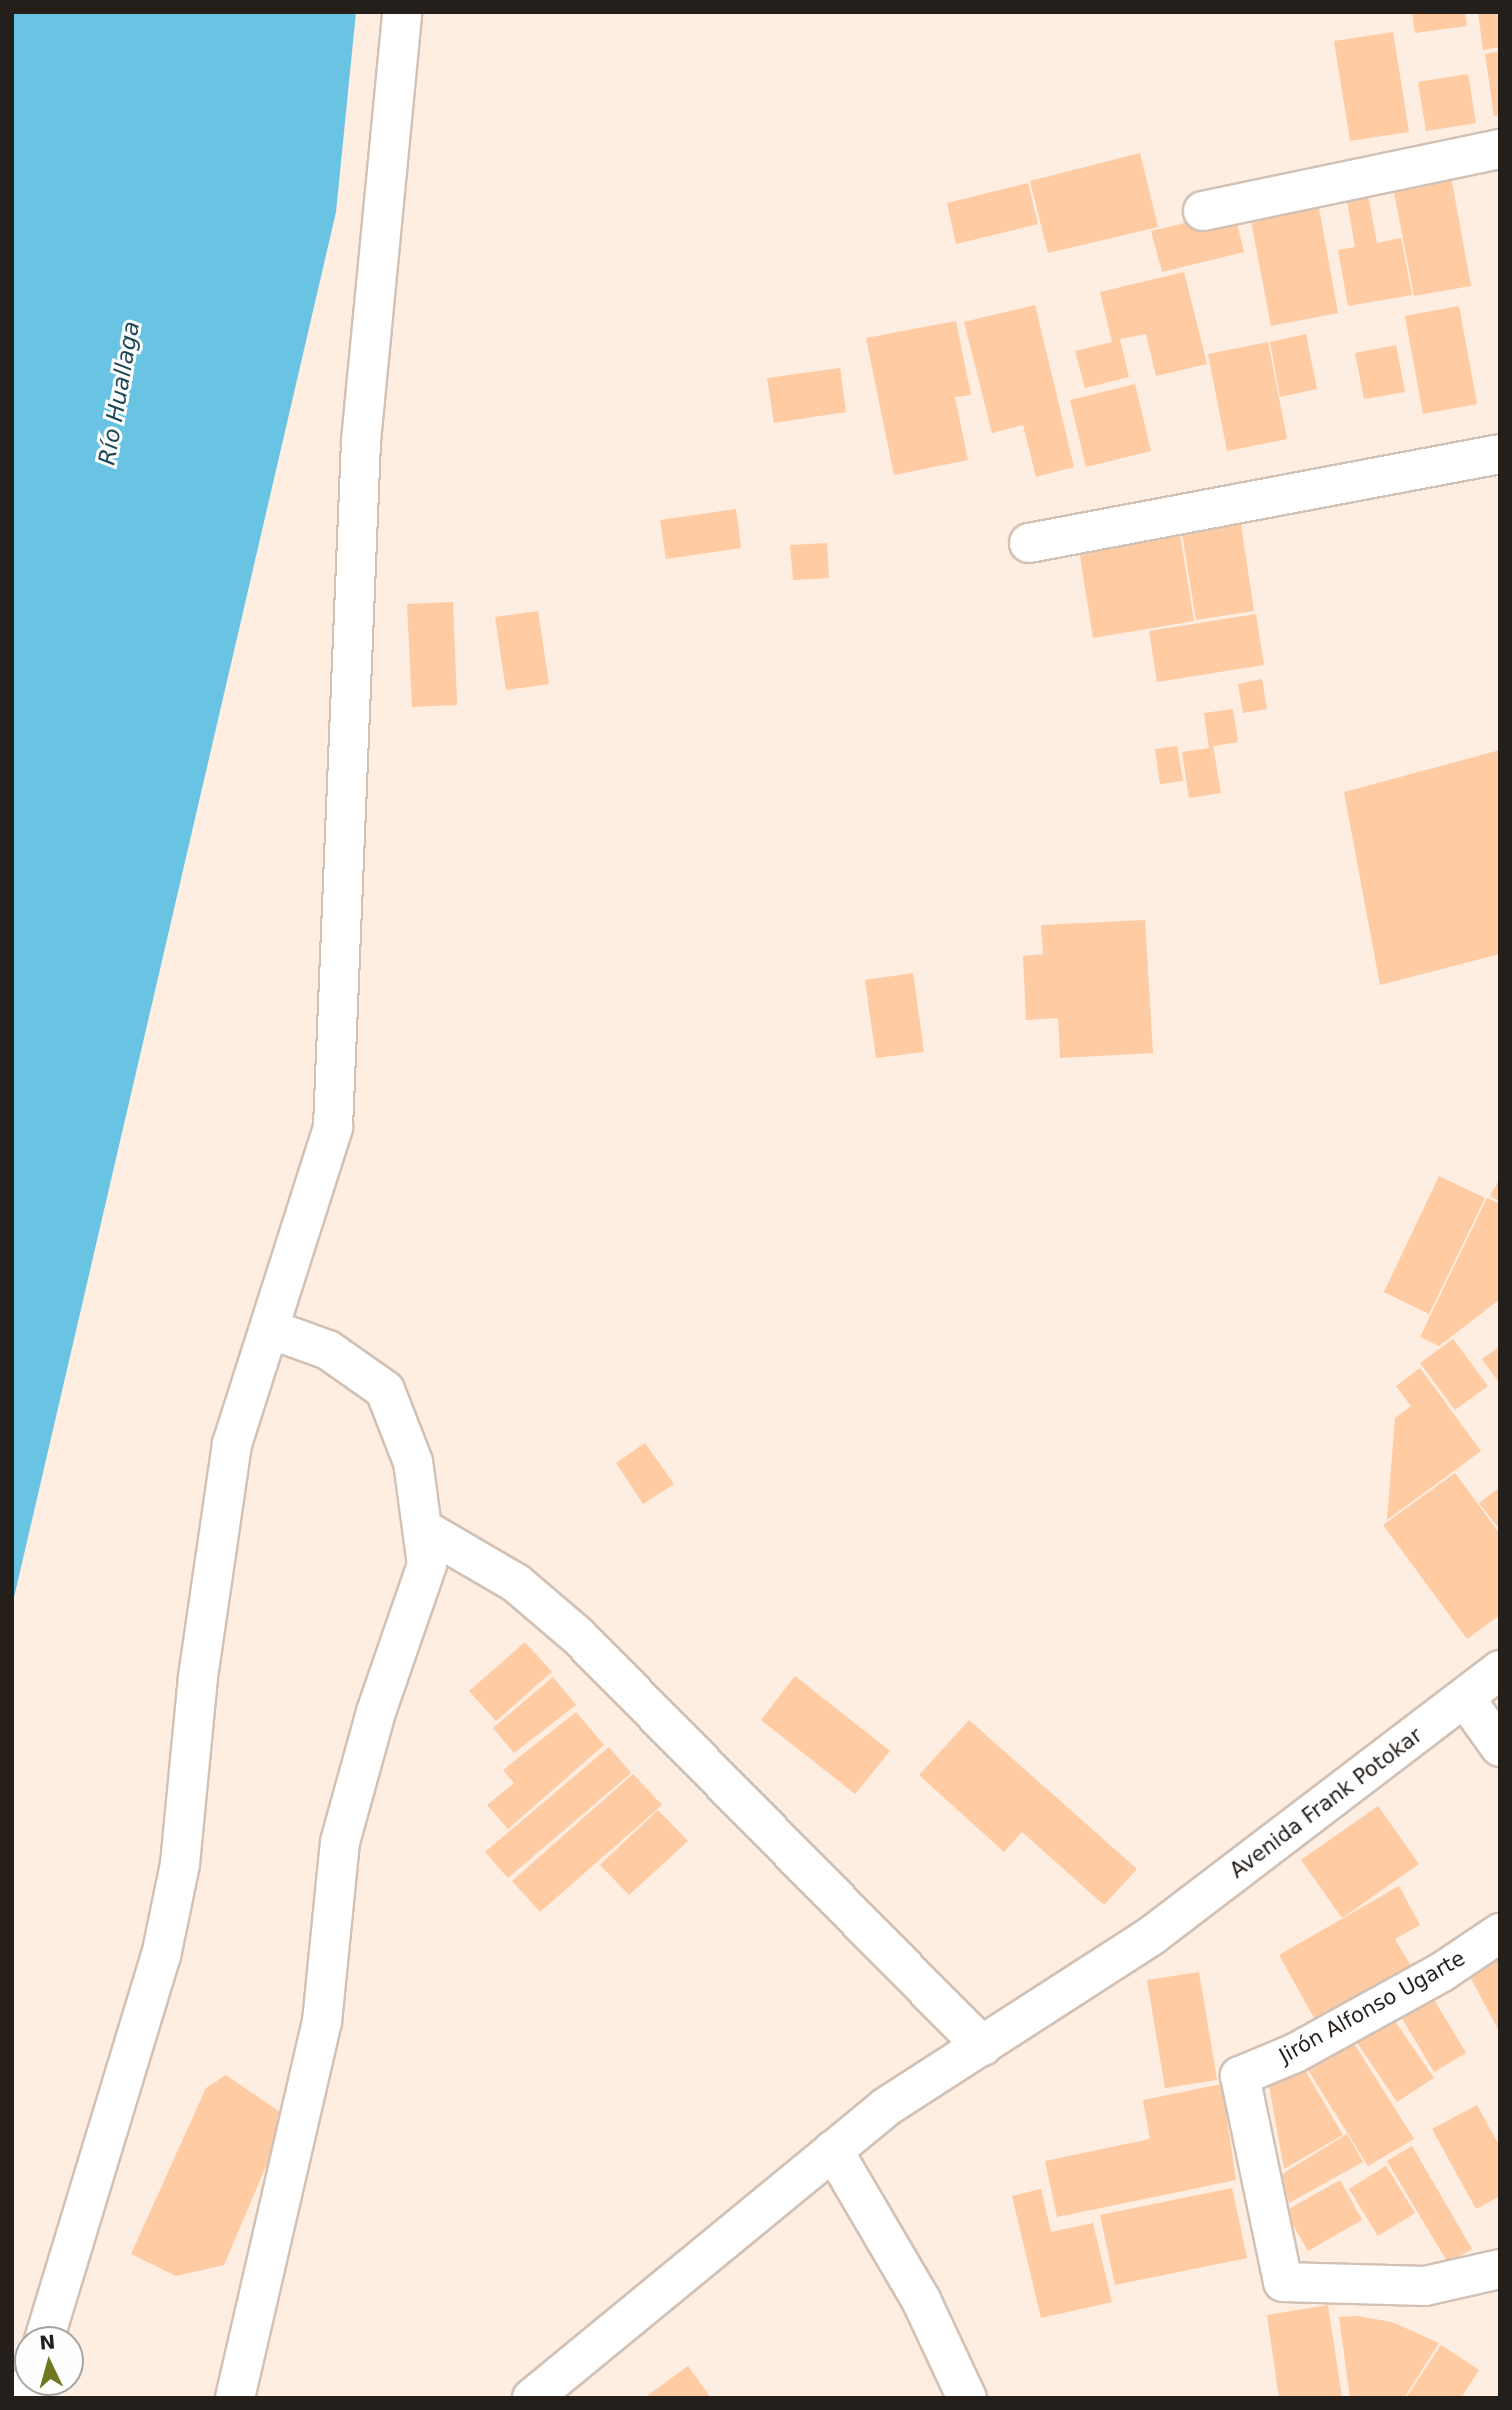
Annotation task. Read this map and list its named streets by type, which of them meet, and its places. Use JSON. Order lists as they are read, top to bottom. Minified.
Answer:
{"streets":{"street":["Avenida Frank Potokar","Jirón Alfonso Ugarte"]},"water":["Río Huallaga"],"north":"top"}
